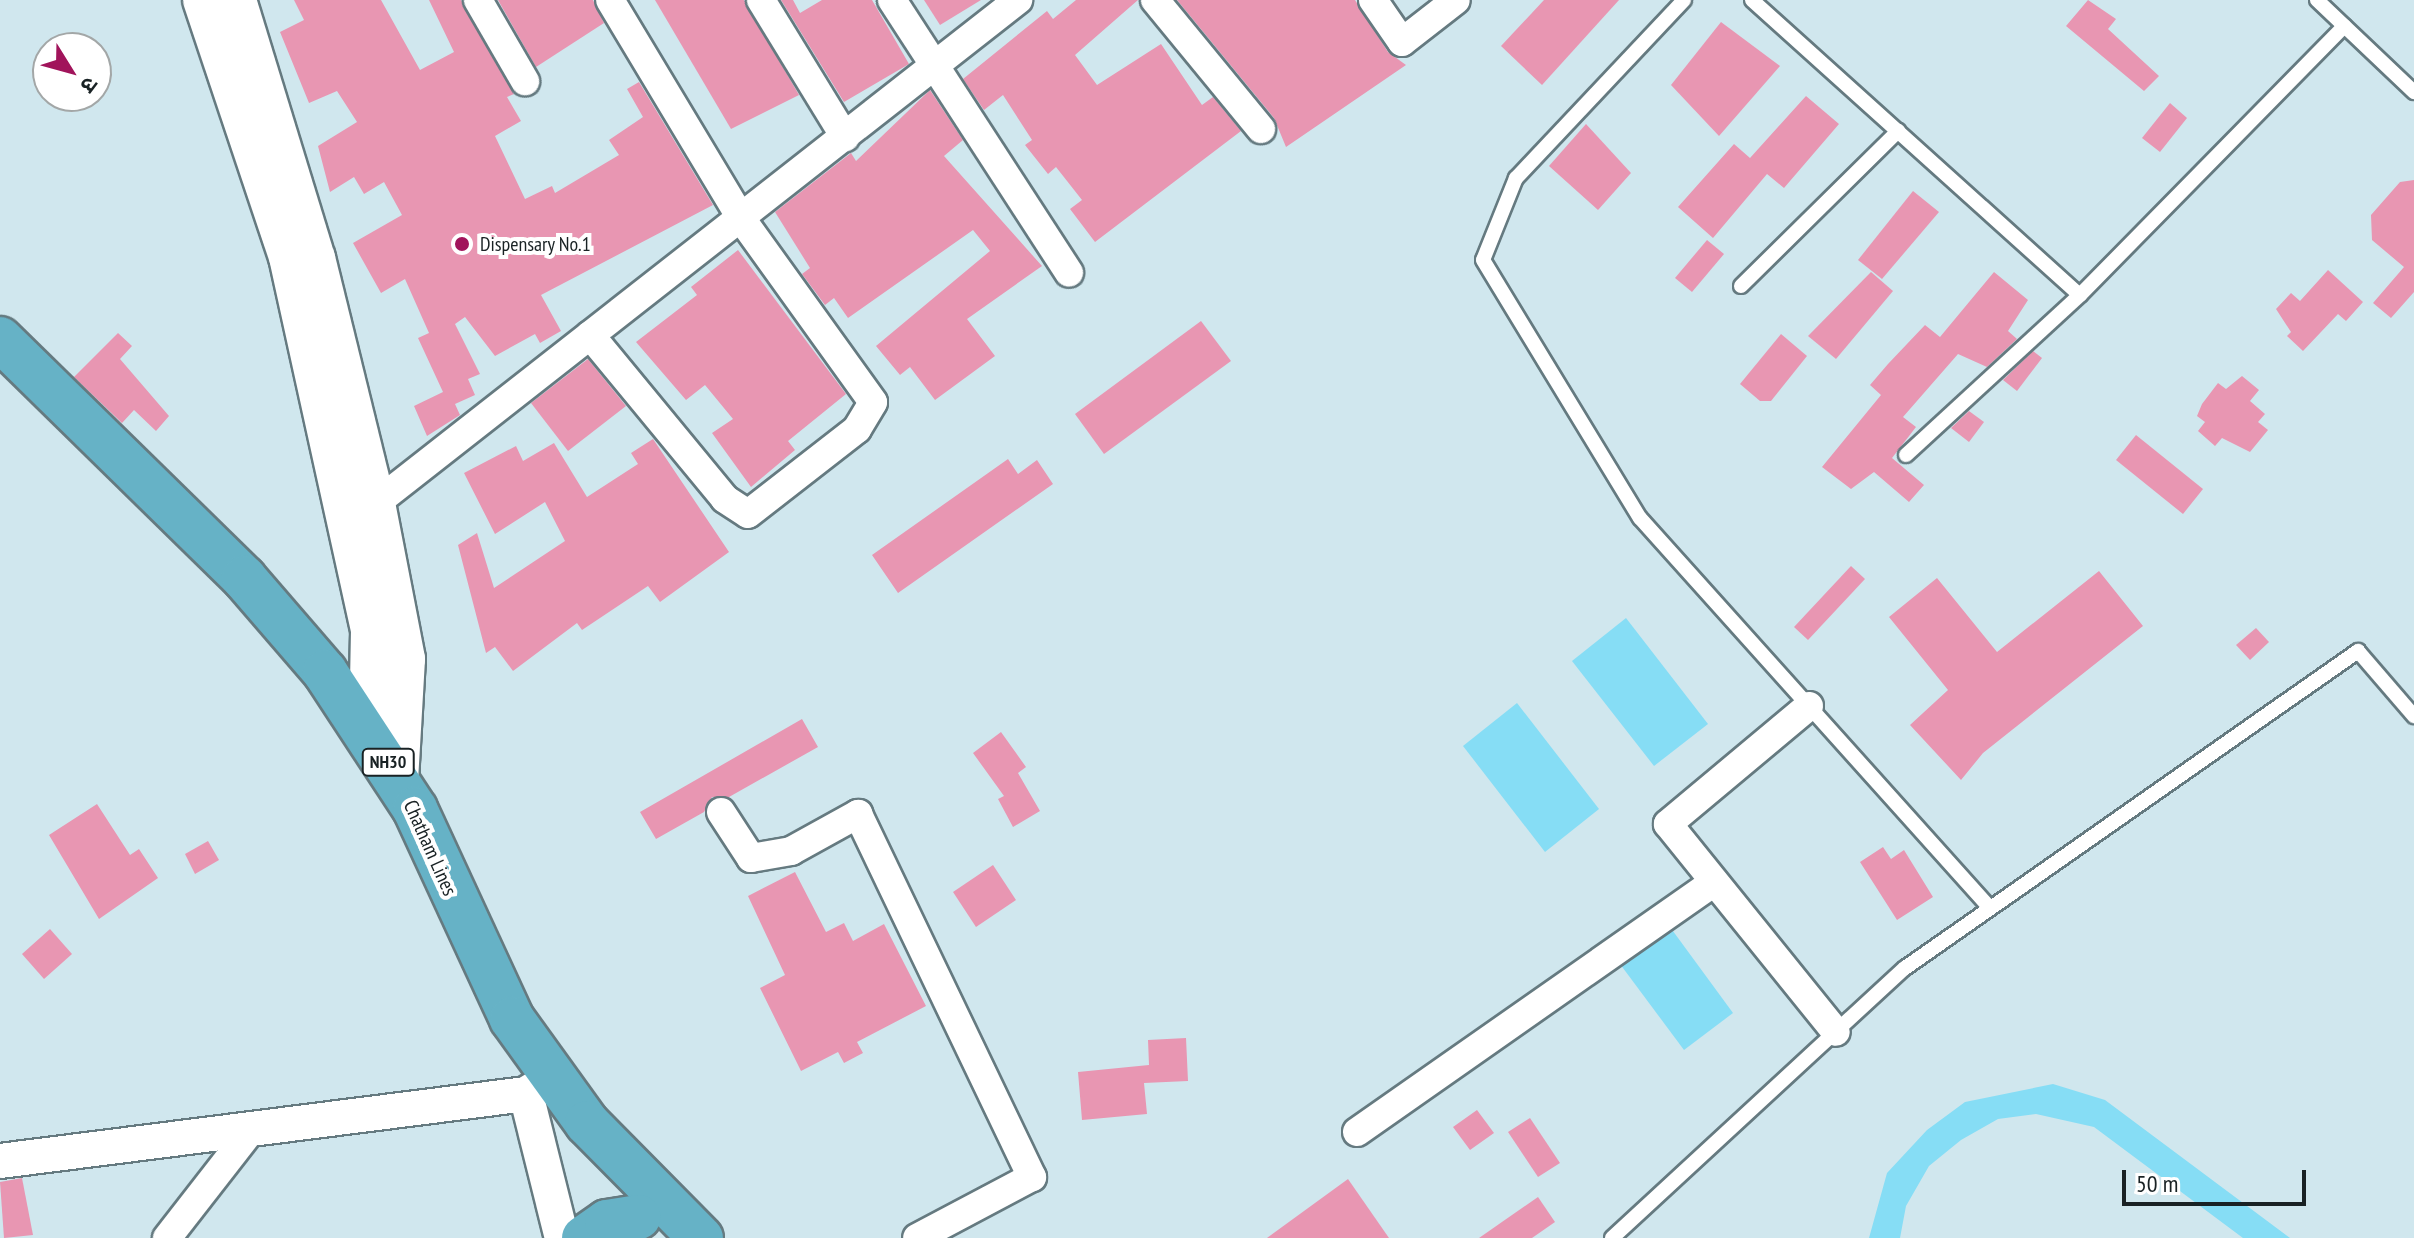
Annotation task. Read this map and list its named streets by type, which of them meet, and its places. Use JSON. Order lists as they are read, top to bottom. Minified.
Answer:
{"streets":{"highway":["NH30","Chatham Lines"]},"places":["Dispensary No.1"],"scale_bar":"50 m","north":"bottom right"}
